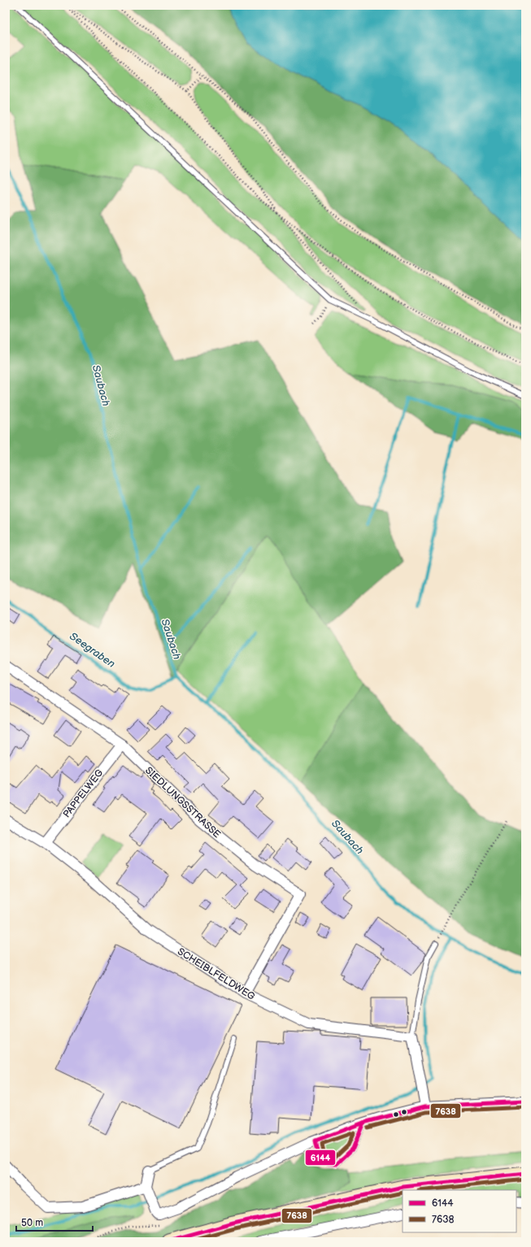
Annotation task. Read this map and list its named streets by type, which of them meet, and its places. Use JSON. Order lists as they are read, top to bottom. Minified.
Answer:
{"streets":{"street":["PAPPELWEG","SIEDLUNGSSTRASSE","SCHEIBLFELDWEG"]},"crossings":[["PAPPELWEG","SIEDLUNGSSTRASSE"],["PAPPELWEG","SCHEIBLFELDWEG"],["SIEDLUNGSSTRASSE","SCHEIBLFELDWEG"]],"water":["Saubach","Seegraben"],"lines":["transit line 6144","transit line 7638"],"legend":["6144","7638"],"scale_bar":"50 m"}
